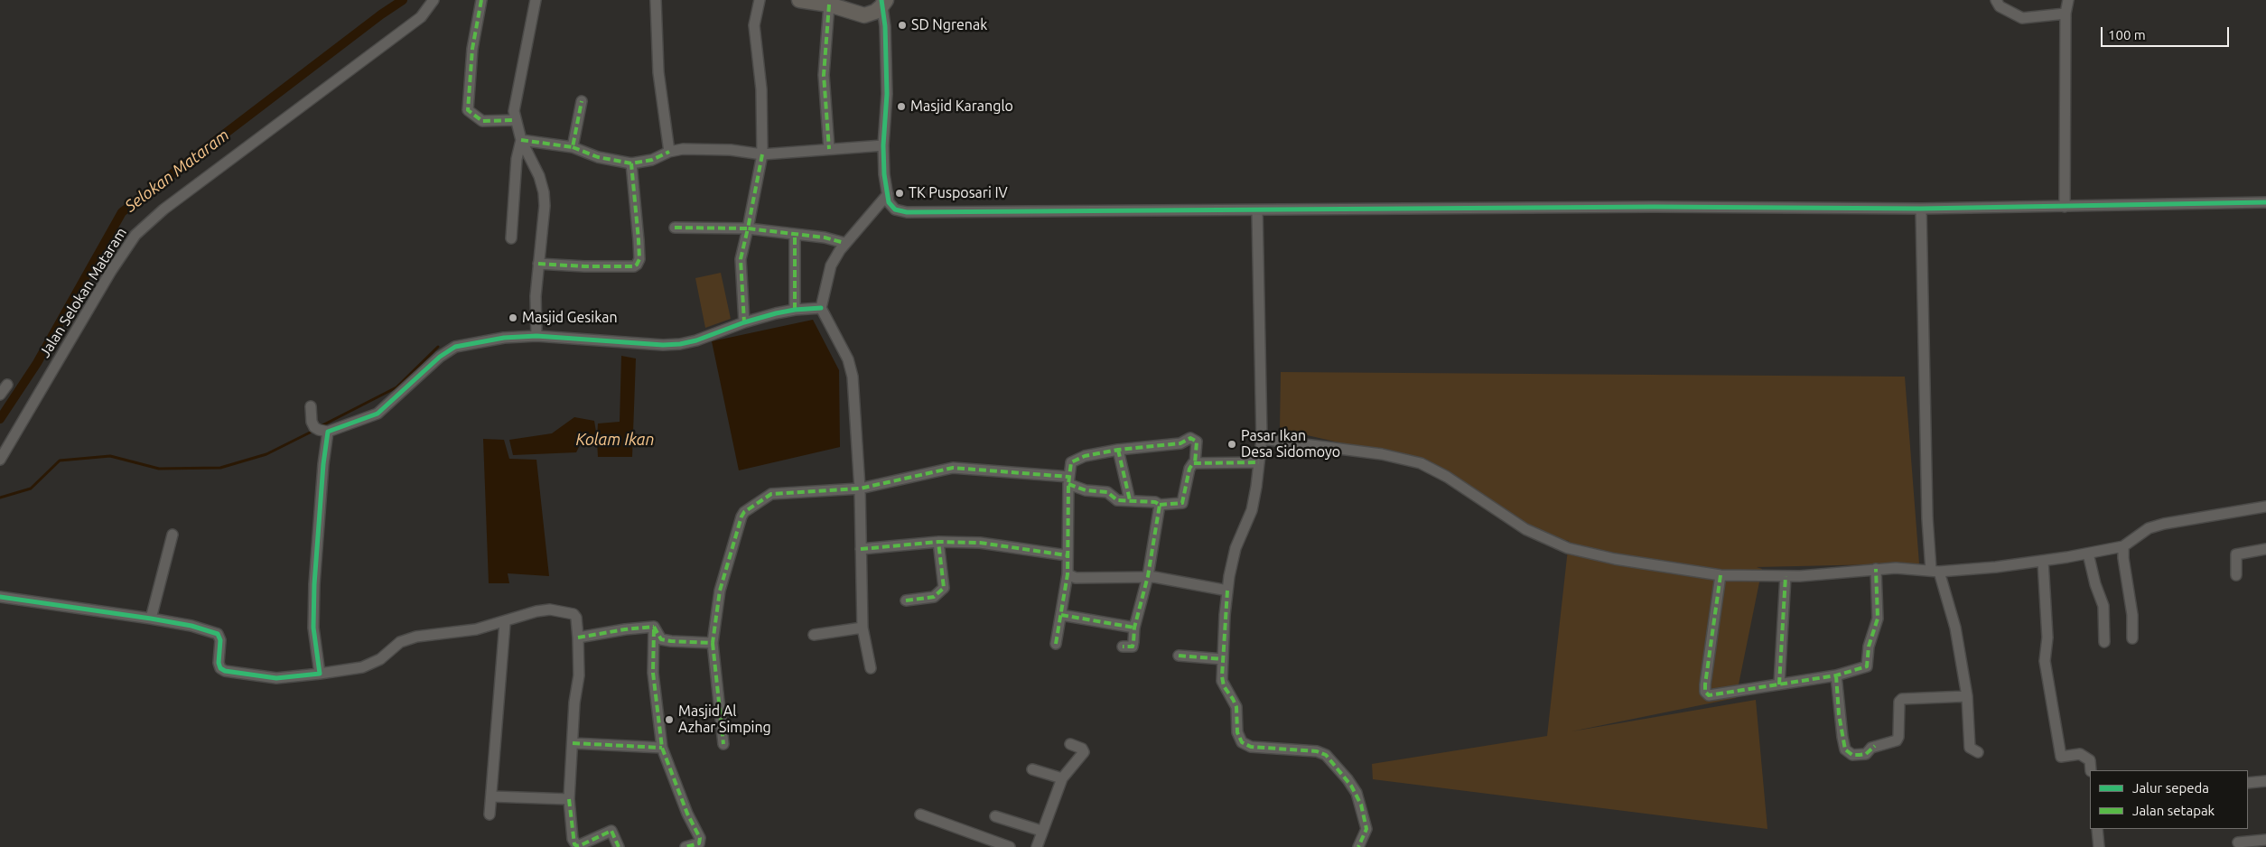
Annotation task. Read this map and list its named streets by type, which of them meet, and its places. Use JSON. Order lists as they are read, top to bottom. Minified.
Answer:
{"streets":{"street":["Jalan Selokan Mataram"]},"water":["Selokan Mataram","Kolam Ikan"],"places":["SD Ngrenak","Masjid Karanglo","TK Pusposari IV","Masjid Gesikan","Pasar Ikan Desa Sidomoyo","Masjid Al Azhar Simping"],"legend":["Jalur sepeda","Jalan setapak"],"scale_bar":"100 m"}
